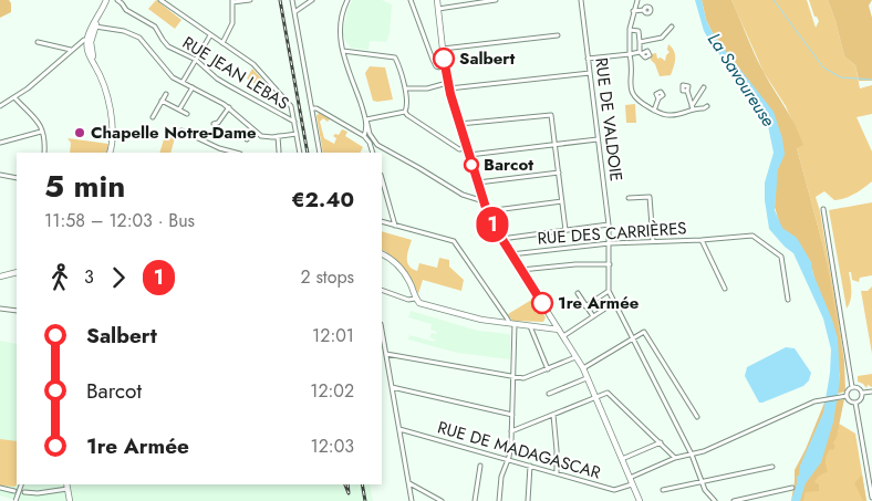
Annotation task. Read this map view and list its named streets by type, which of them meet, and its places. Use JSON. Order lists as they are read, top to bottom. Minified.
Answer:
{"streets":{"street":["RUE JEAN LEBAS","RUE DE VALDOIE","RUE DES CARRIÈRES","RUE DE MADAGASCAR"]},"crossings":[["RUE DE VALDOIE","RUE DES CARRIÈRES"]],"water":["La Savoureuse"],"places":["Salbert","Chapelle Notre-Dame","Barcot","1re Armée"],"lines":["bus line 1"],"page":{"on_map":"1","heading":["5 min","11:58 – 12:03 · Bus","€2.40"],"legs":["3","1","2 stops"],"list":[{"name":"Salbert","value":"12:01"},{"name":"Barcot","value":"12:02"},{"name":"1re Armée","value":"12:03"}]}}
